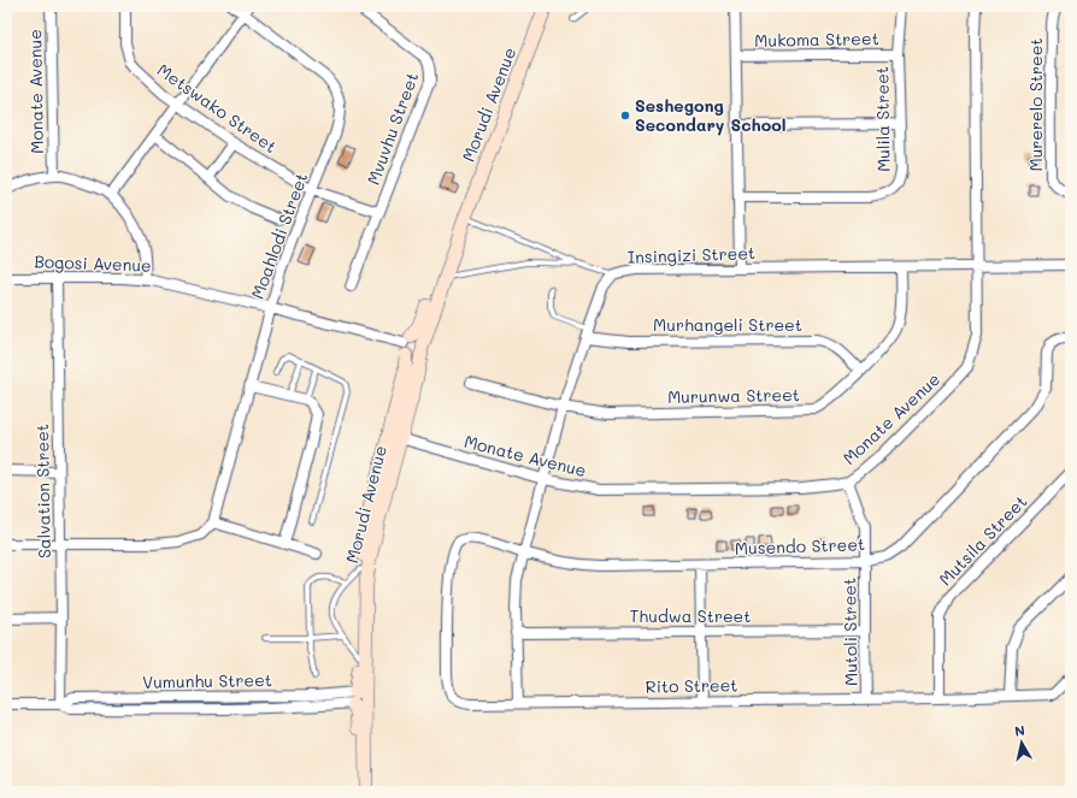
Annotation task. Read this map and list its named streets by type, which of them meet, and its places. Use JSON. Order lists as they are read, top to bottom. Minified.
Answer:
{"streets":{"street":["Mukoma Street","Monate Avenue","Morudi Avenue","Murerelo Street","Metswako Street","Mulila Street","Mvuvhu Street","Moahlodi Street","Insingizi Street","Bogosi Avenue","Murhangeli Street","Murunwa Street","Salvation Street","Mutsila Street","Musendo Street","Thudwa Street","Mutoli Street","Vumunhu Street","Rito Street"]},"crossings":[["Mukoma Street","Mulila Street"],["Monate Avenue","Morudi Avenue"],["Monate Avenue","Insingizi Street"],["Monate Avenue","Mutoli Street"],["Morudi Avenue","Bogosi Avenue"],["Morudi Avenue","Vumunhu Street"],["Metswako Street","Mvuvhu Street"],["Metswako Street","Moahlodi Street"],["Mvuvhu Street","Moahlodi Street"],["Moahlodi Street","Bogosi Avenue"],["Insingizi Street","Murhangeli Street"],["Insingizi Street","Murunwa Street"],["Insingizi Street","Musendo Street"],["Insingizi Street","Thudwa Street"],["Insingizi Street","Rito Street"],["Bogosi Avenue","Salvation Street"],["Murhangeli Street","Murunwa Street"],["Salvation Street","Vumunhu Street"],["Mutsila Street","Rito Street"],["Musendo Street","Mutoli Street"],["Musendo Street","Rito Street"],["Thudwa Street","Mutoli Street"],["Mutoli Street","Rito Street"]],"places":["Seshegong Secondary School"],"north":"top"}
